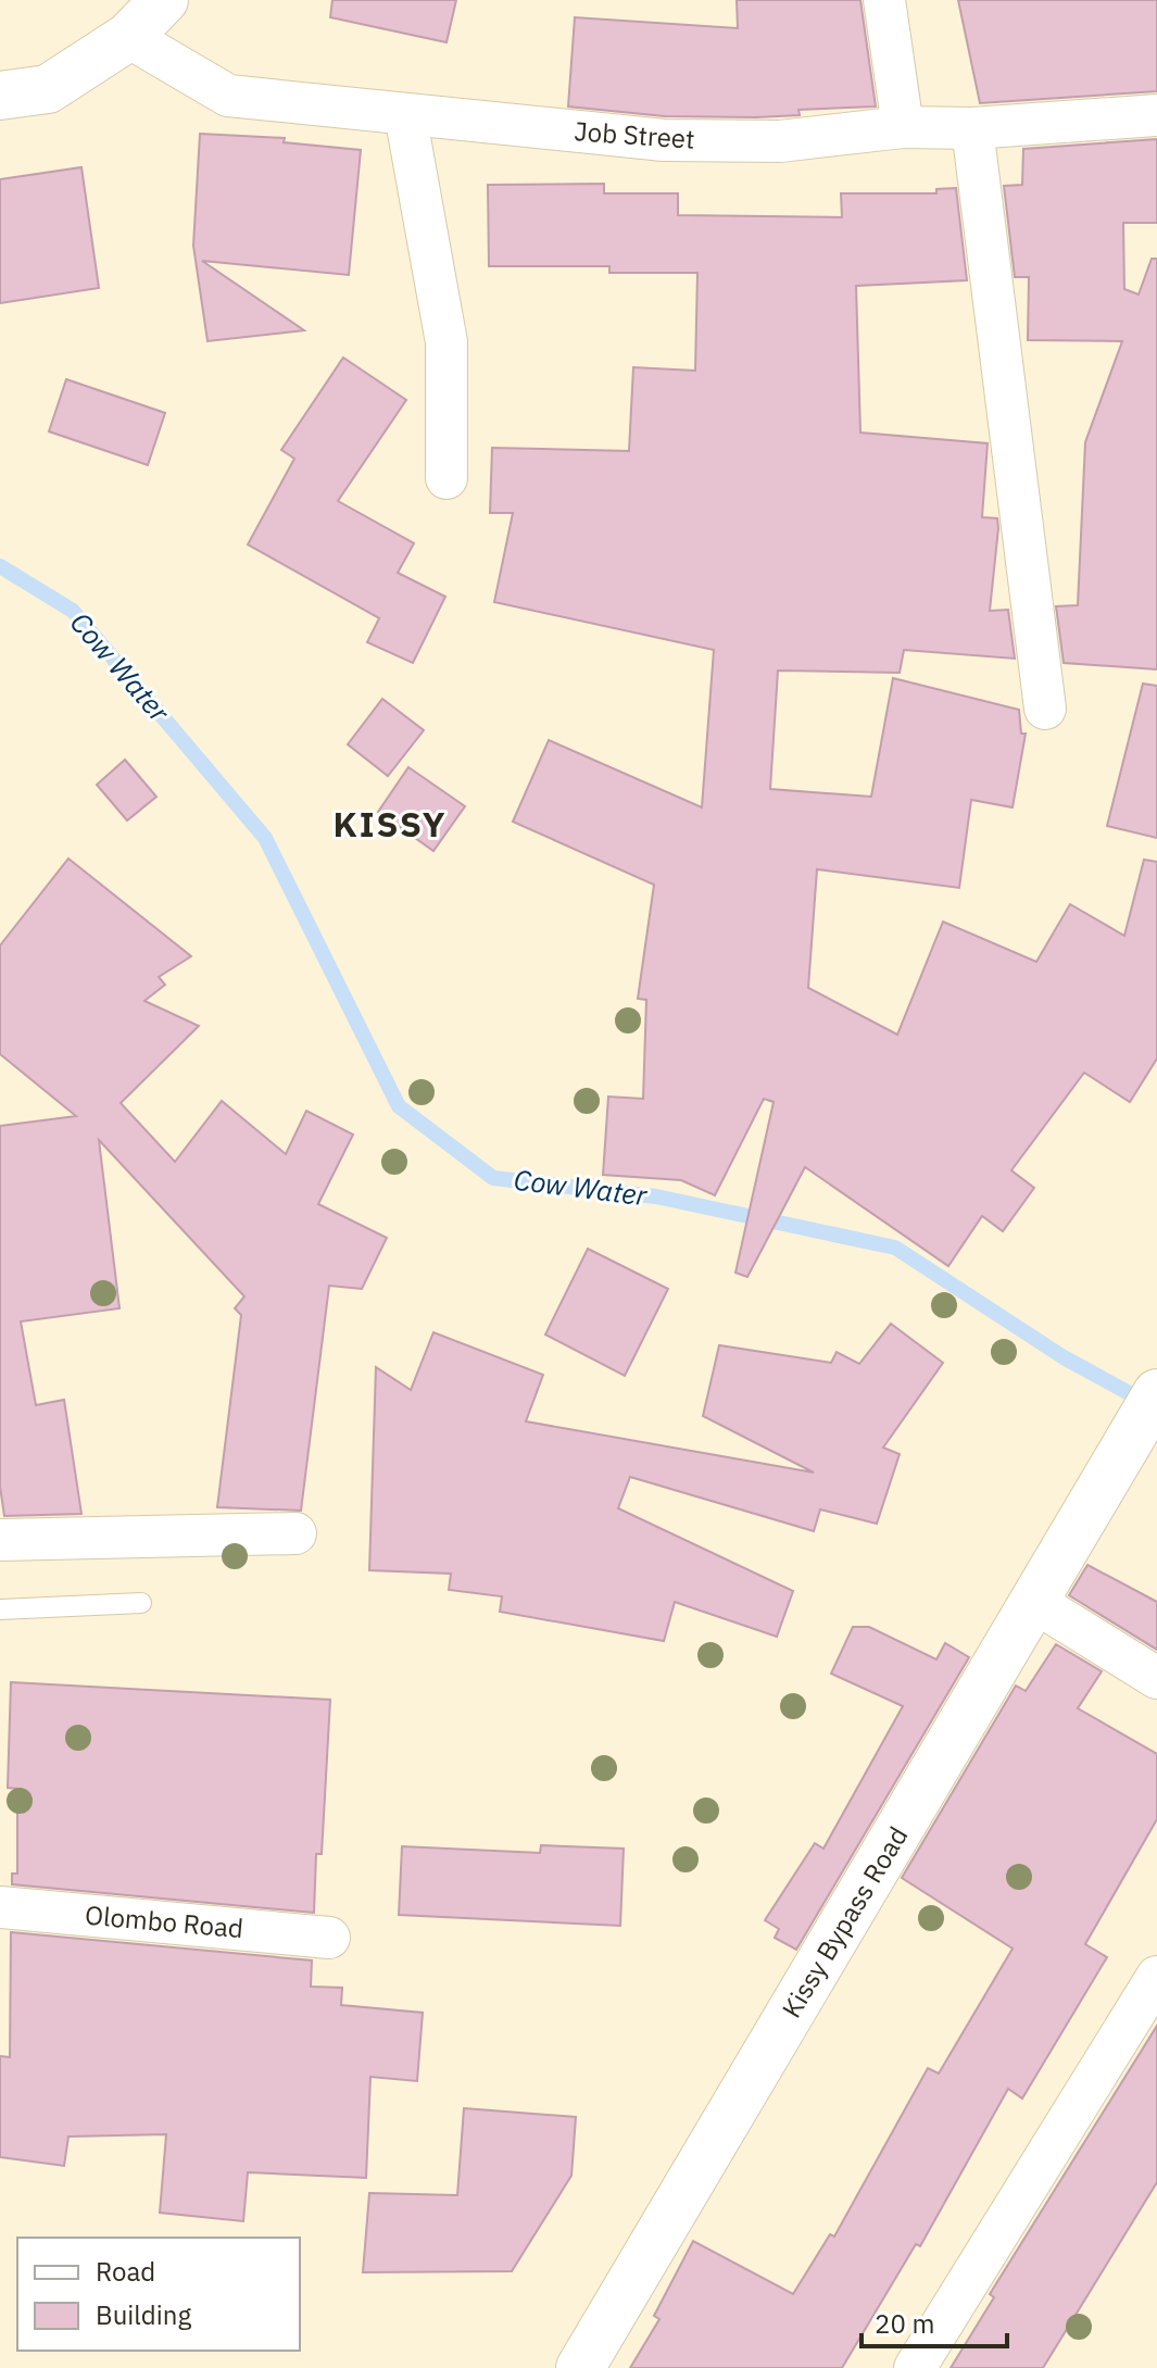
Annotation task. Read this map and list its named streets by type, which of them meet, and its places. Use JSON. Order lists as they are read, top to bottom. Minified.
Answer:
{"streets":{"main road":["Kissy Bypass Road"],"street":["Job Street","Olombo Road"]},"districts":["KISSY"],"water":["Cow Water"],"legend":["Road","Building"],"scale_bar":"20 m"}
